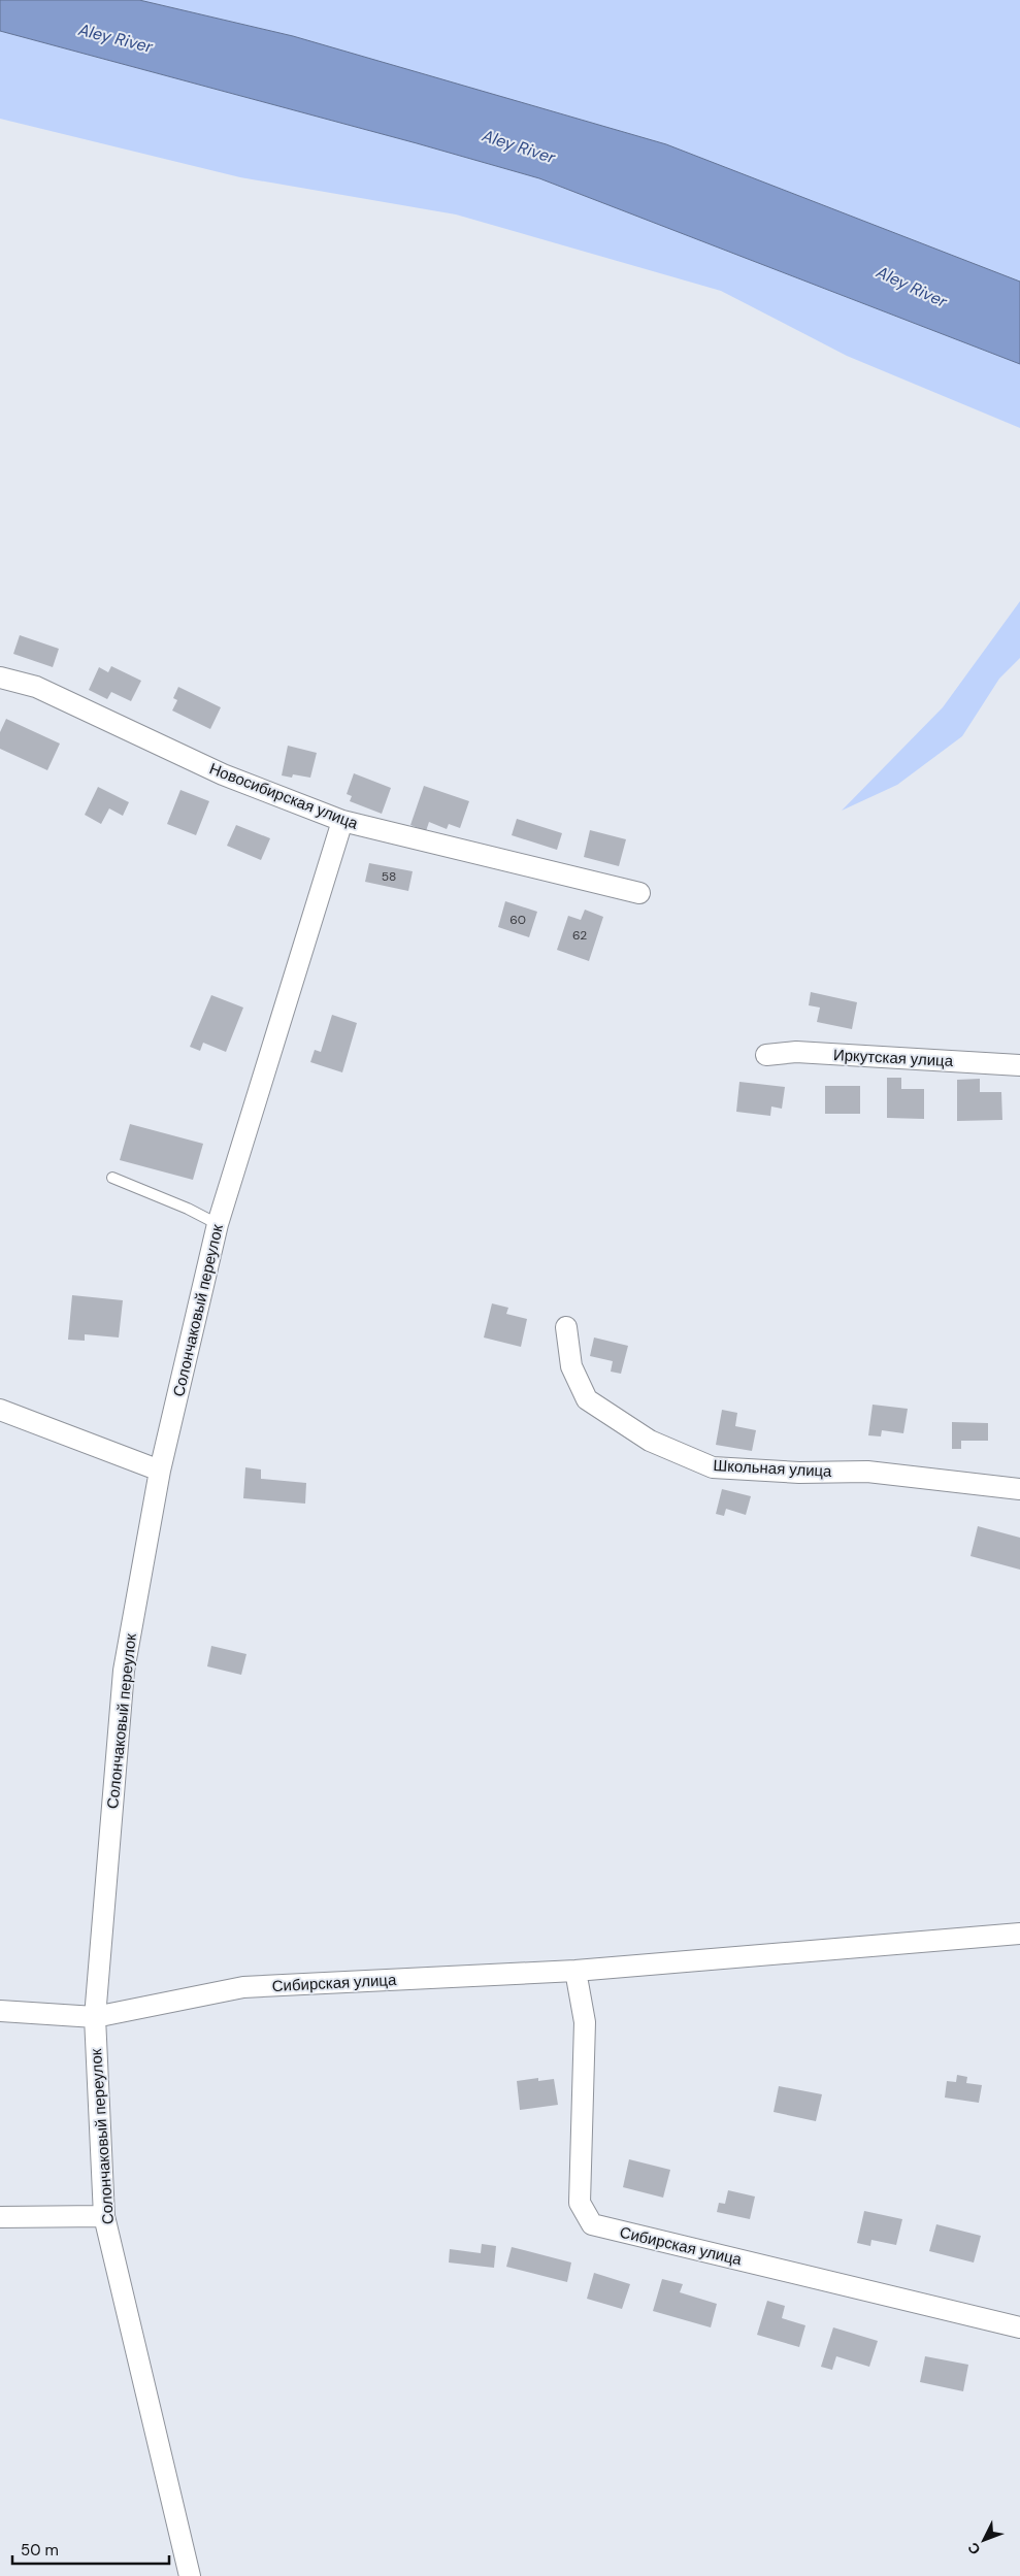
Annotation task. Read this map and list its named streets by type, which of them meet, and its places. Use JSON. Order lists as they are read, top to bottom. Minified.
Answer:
{"streets":{"street":["Новосибирская улица","Иркутская улица","Солончаковый переулок","Школьная улица","Сибирская улица"]},"crossings":[["Новосибирская улица","Солончаковый переулок"],["Солончаковый переулок","Сибирская улица"]],"water":["Aley River"],"house_numbers":["58","60","62"],"scale_bar":"50 m","north":"bottom left"}
